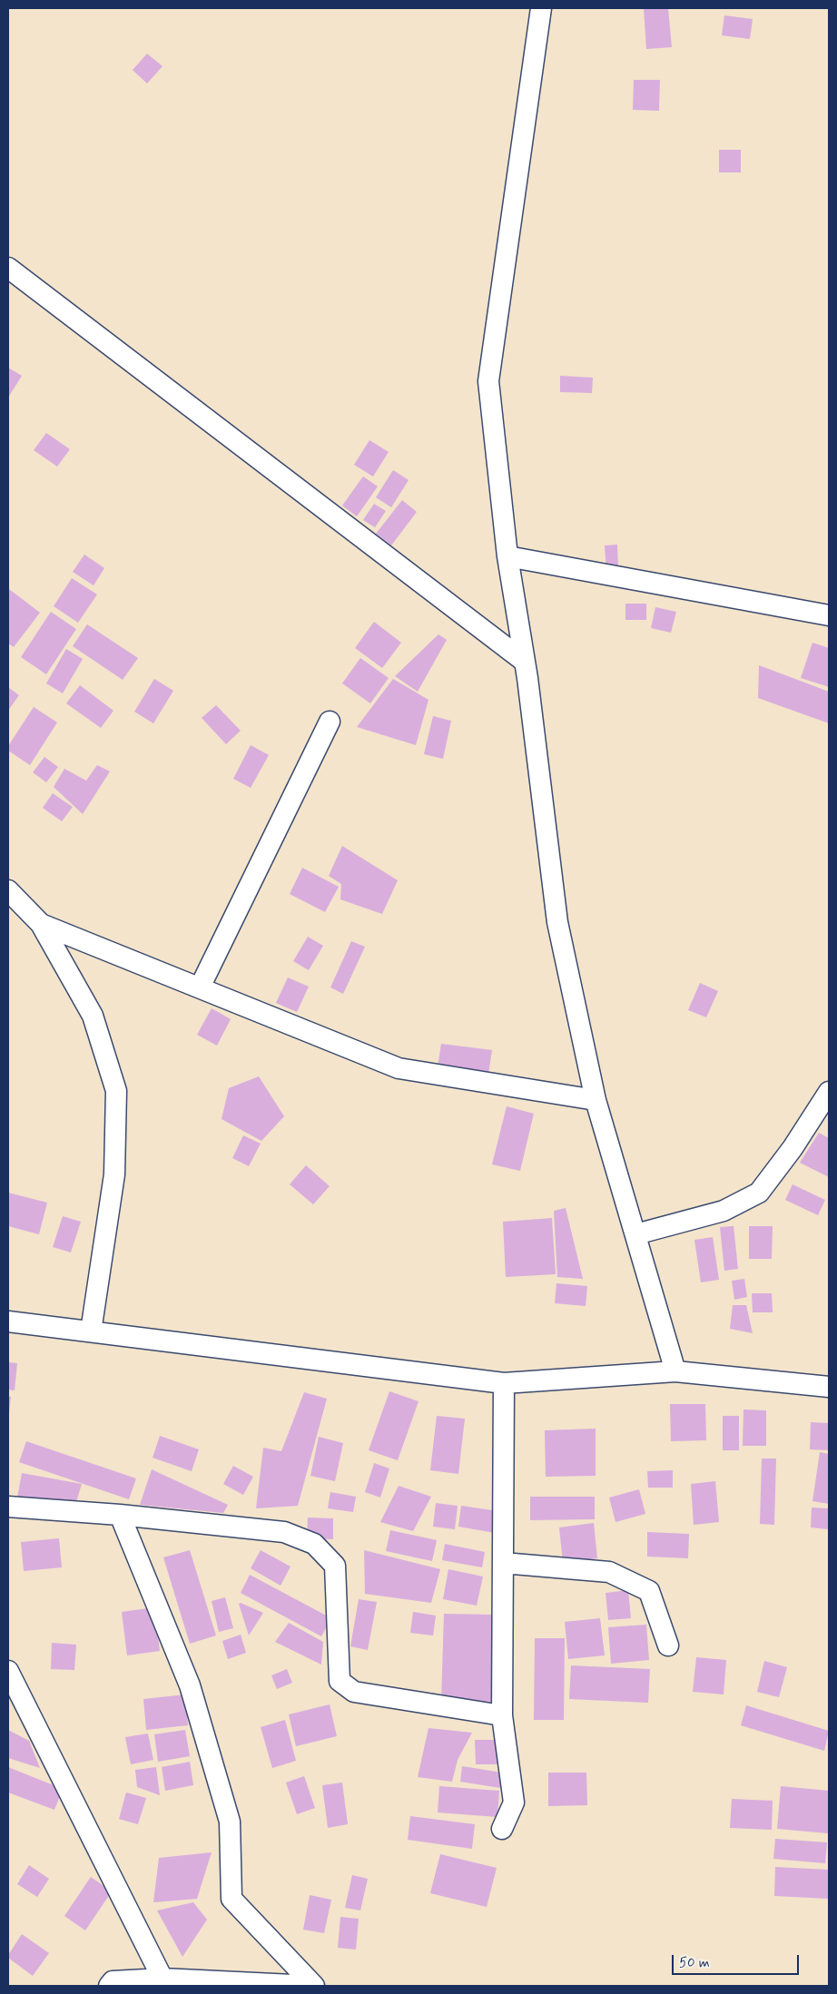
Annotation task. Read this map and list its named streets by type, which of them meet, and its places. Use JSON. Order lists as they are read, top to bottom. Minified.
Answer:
{"scale_bar":"50 m"}
